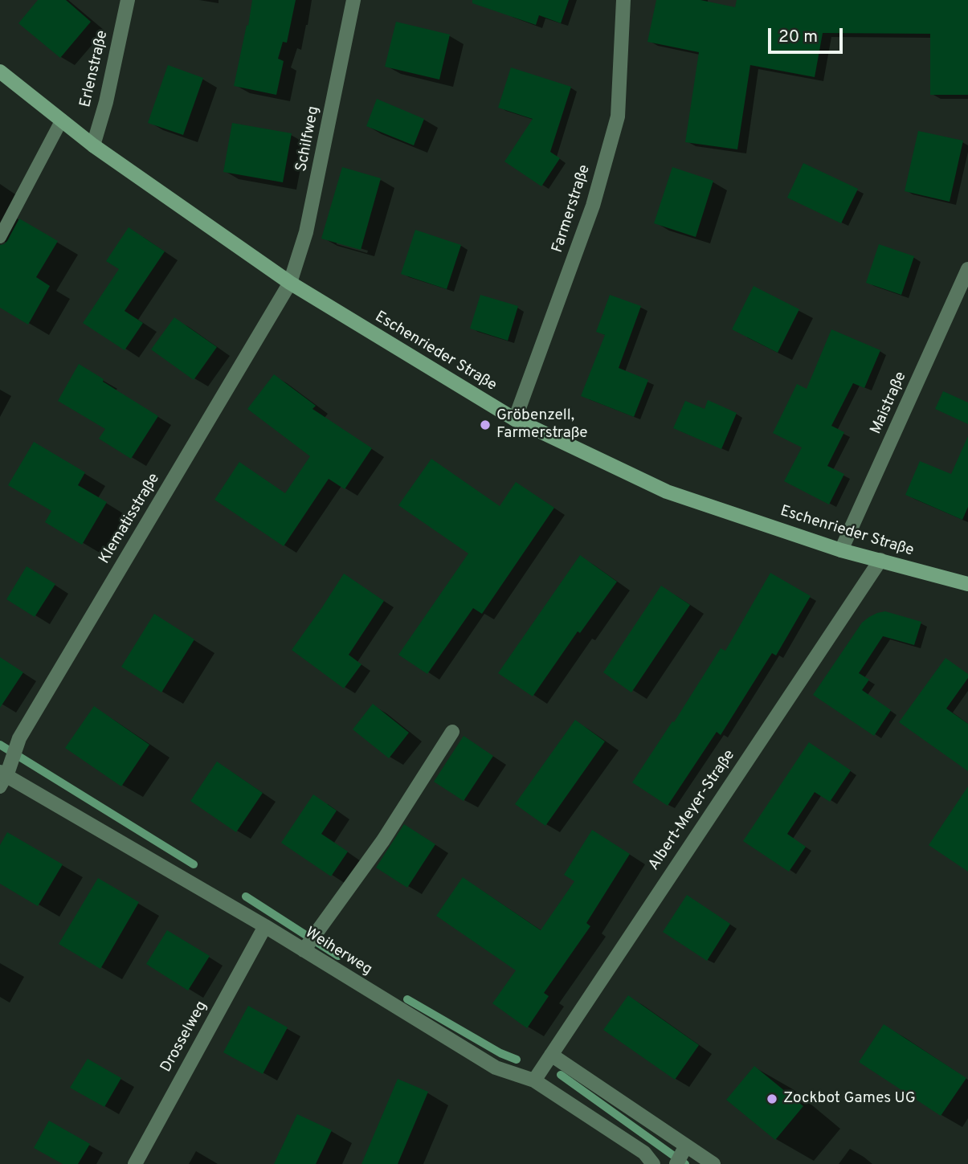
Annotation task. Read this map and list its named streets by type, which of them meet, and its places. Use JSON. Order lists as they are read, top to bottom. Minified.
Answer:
{"streets":{"street":["Erlenstraße","Schilfweg","Farmerstraße","Eschenrieder Straße","Maistraße","Klematisstraße","Albert-Meyer-Straße","Weiherweg","Drosselweg"]},"crossings":[["Erlenstraße","Eschenrieder Straße"],["Schilfweg","Eschenrieder Straße"],["Schilfweg","Klematisstraße"],["Farmerstraße","Eschenrieder Straße"],["Eschenrieder Straße","Maistraße"],["Eschenrieder Straße","Klematisstraße"],["Eschenrieder Straße","Albert-Meyer-Straße"],["Klematisstraße","Weiherweg"],["Albert-Meyer-Straße","Weiherweg"],["Weiherweg","Drosselweg"]],"places":["Gröbenzell, Farmerstraße","Zockbot Games UG"],"scale_bar":"20 m"}
